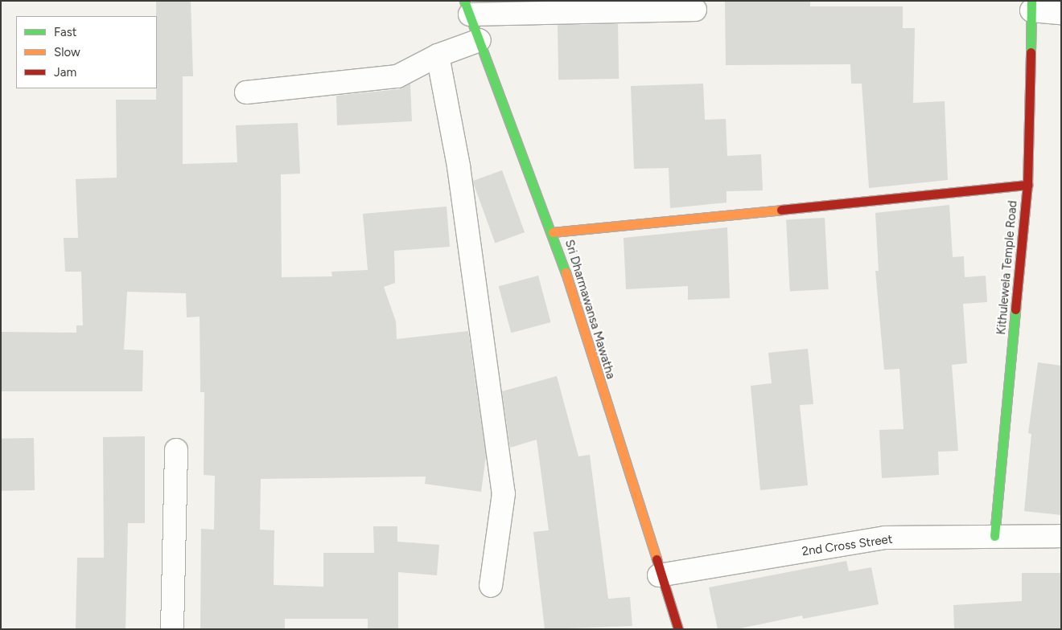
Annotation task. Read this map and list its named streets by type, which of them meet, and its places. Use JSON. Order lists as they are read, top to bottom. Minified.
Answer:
{"streets":{"street":["Kithulewela Temple Road","Sri Dharmawansa Mawatha","2nd Cross Street"]},"crossings":[["Kithulewela Temple Road","2nd Cross Street"],["Sri Dharmawansa Mawatha","2nd Cross Street"]],"legend":["Fast","Slow","Jam"]}
